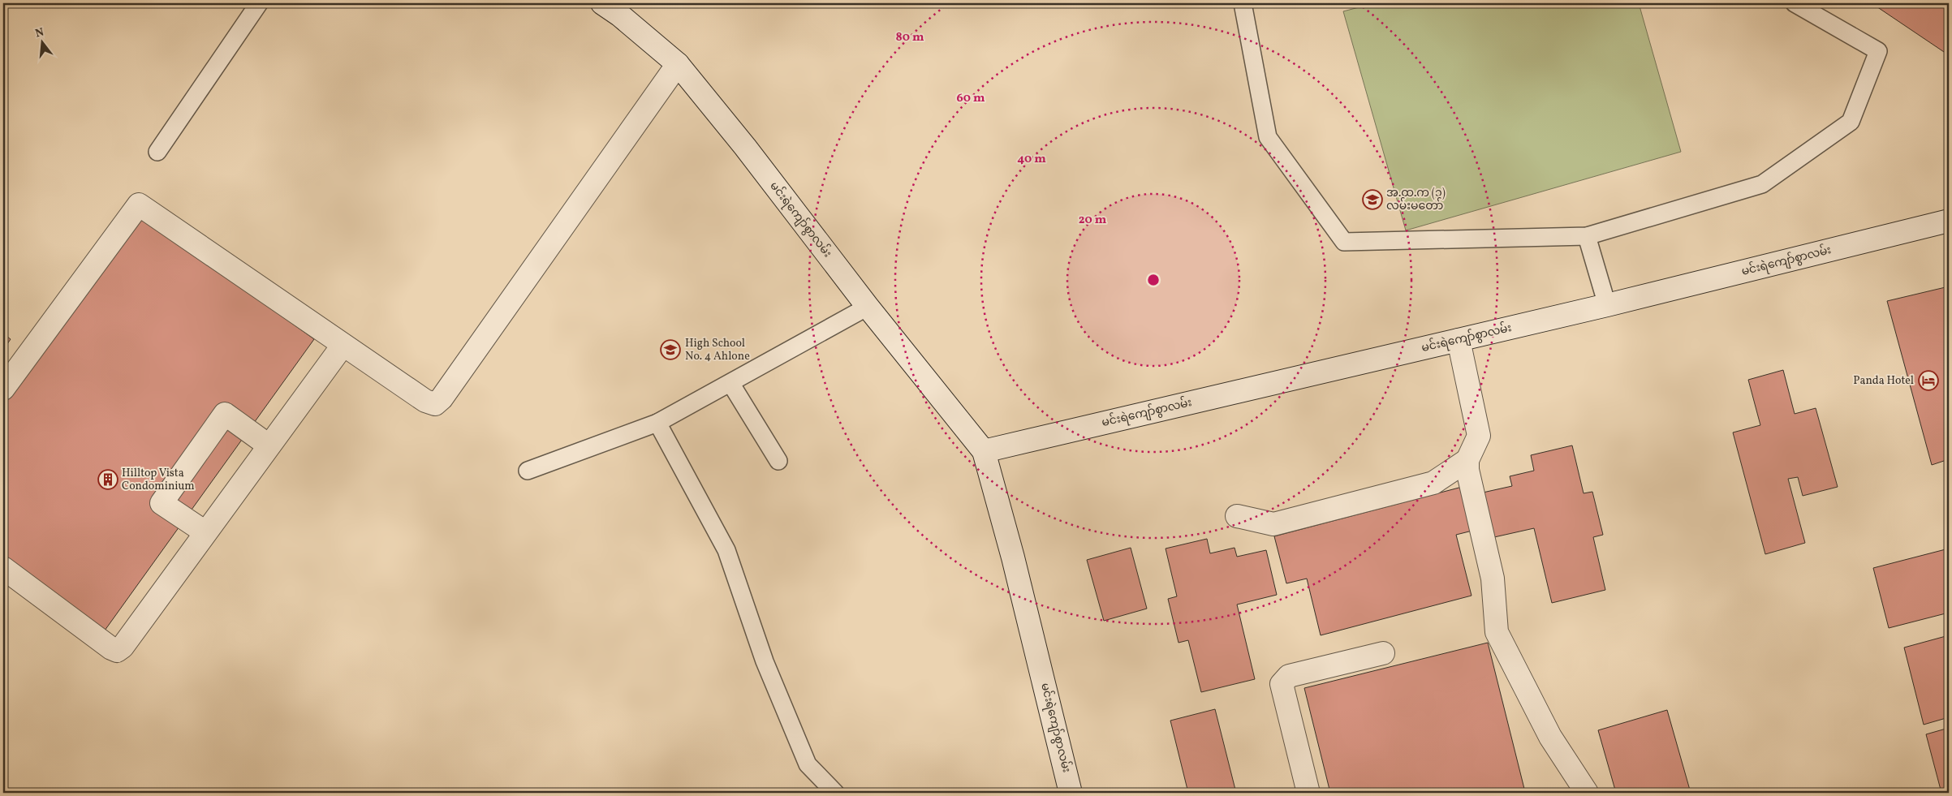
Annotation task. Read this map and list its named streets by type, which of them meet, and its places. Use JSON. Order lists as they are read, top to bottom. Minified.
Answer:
{"streets":{"street":["မင်းရဲကျော်စွာလမ်း"]},"places":{"school or university":["အ.ထ.က (၁) လမ်းမတော်","High School No. 4 Ahlone"],"hotel":["Panda Hotel"],"building":["Hilltop Vista Condominium"]},"north":"top","rings":["80 m","60 m","40 m","20 m"]}
